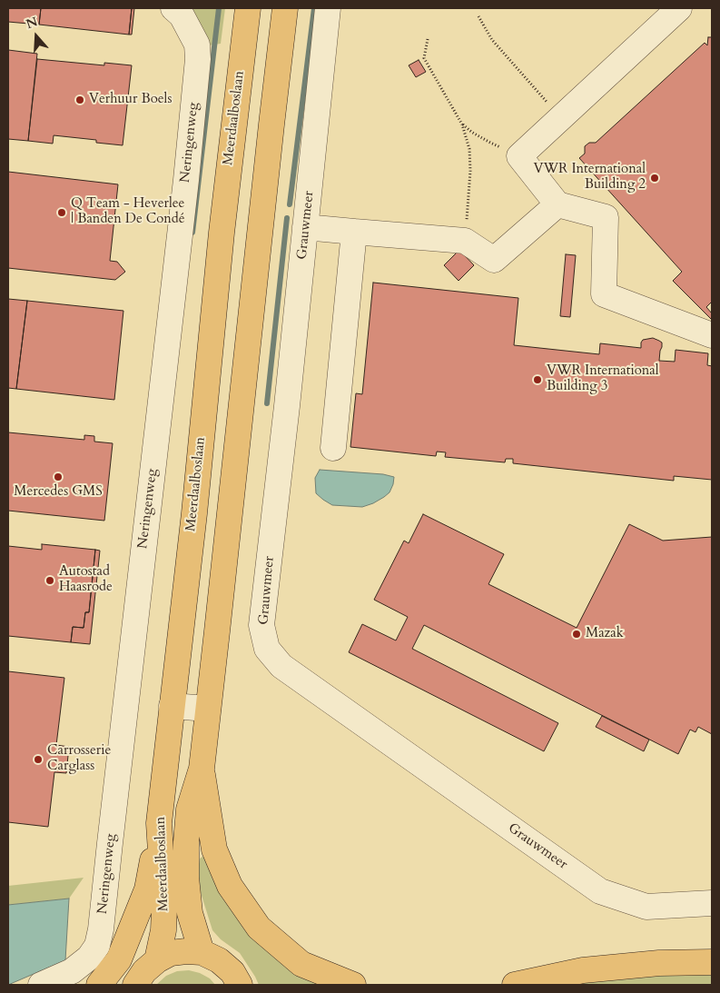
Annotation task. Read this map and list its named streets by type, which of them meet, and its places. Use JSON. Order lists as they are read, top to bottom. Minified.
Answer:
{"streets":{"highway":["Meerdaalboslaan"],"street":["Neringenweg","Grauwmeer"]},"places":["Verhuur Boels","VWR International Building 2","Q Team - Heverlee | Banden De Condé","VWR International Building 3","Mercedes GMS","Autostad Haasrode","Mazak","Carrosserie Carglass"],"north":"top"}
